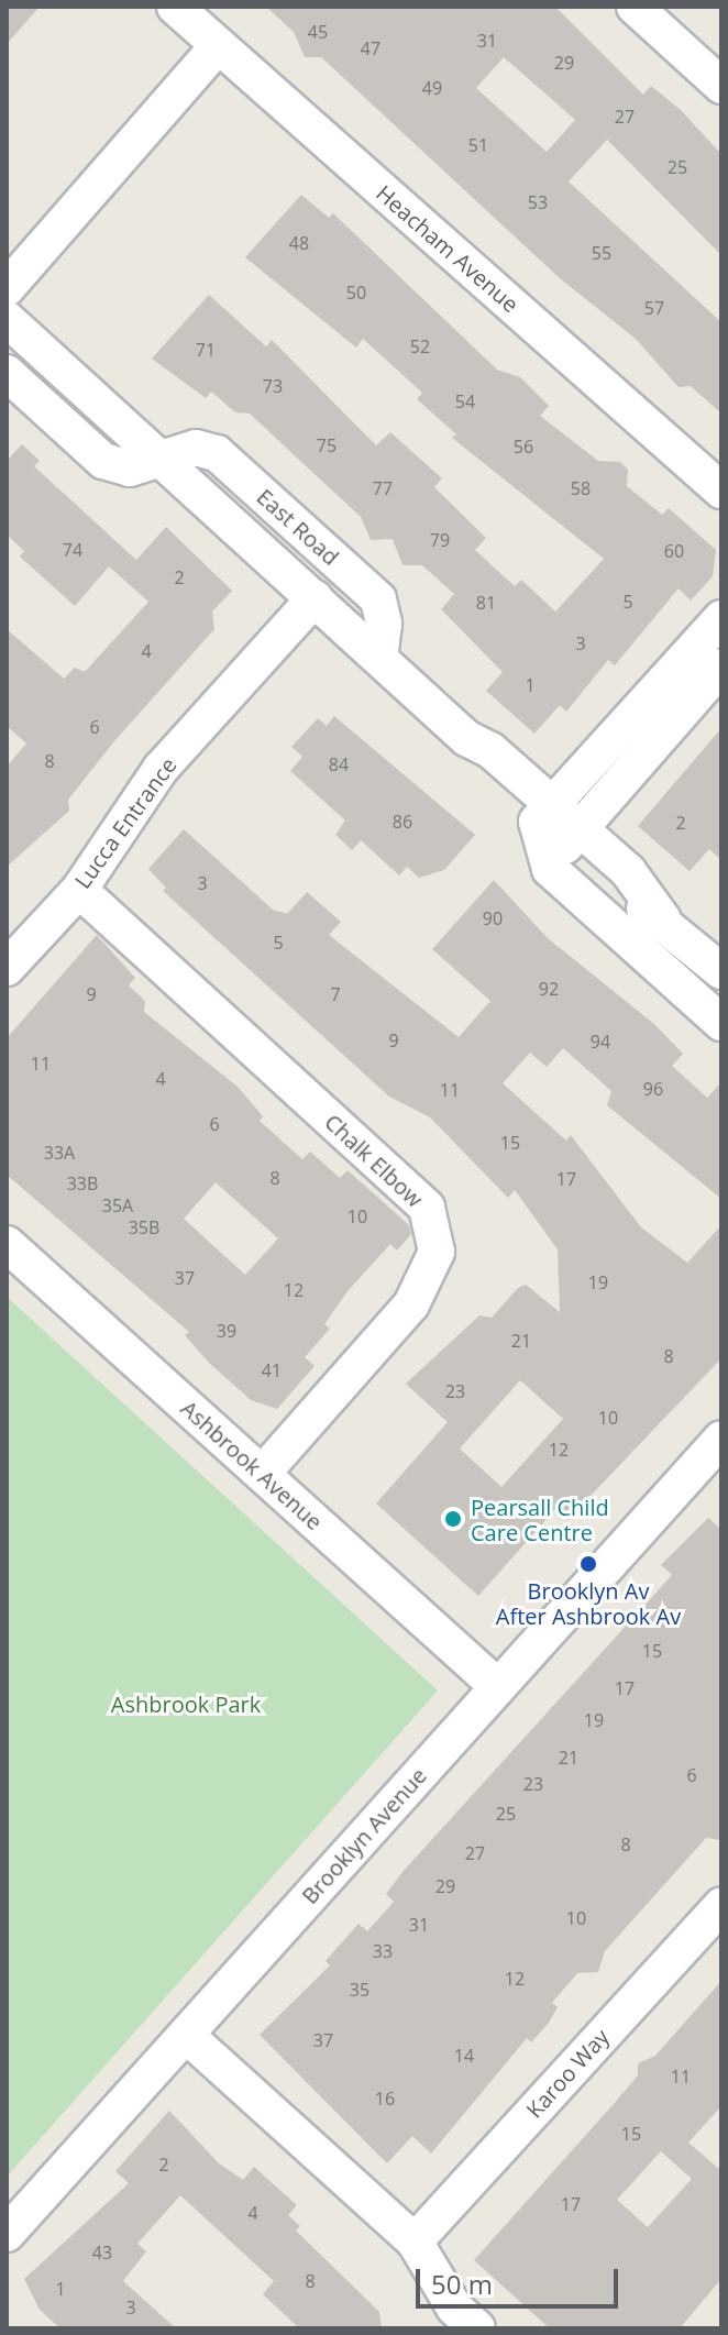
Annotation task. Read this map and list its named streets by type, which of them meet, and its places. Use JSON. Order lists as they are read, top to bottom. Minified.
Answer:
{"streets":{"street":["Heacham Avenue","East Road","Lucca Entrance","Chalk Elbow","Ashbrook Avenue","Brooklyn Avenue","Karoo Way"]},"crossings":[["East Road","Lucca Entrance"],["Lucca Entrance","Chalk Elbow"],["Chalk Elbow","Ashbrook Avenue"],["Ashbrook Avenue","Brooklyn Avenue"]],"parks":["Ashbrook Park"],"places":["Pearsall Child Care Centre","Brooklyn Av After Ashbrook Av"],"house_numbers":["45","31","47","29","49","27","51","25","53","48","55","50","57","52","71","73","54","75","56","77","58","79","74","60","2","5","81","3","4","1","6","8","84","86","2","3","90","5","92","9","7","9","94","11","4","96","11","6","15","33A","8","17","33B","35A","10","35B","37","19","12","39","21","8","41","23","10","12","15","17","19","21","6","23","25","8","27","29","10","31","33","12","35","37","14","11","16","15","2","17","4","43","8","1","3"],"scale_bar":"50 m"}
